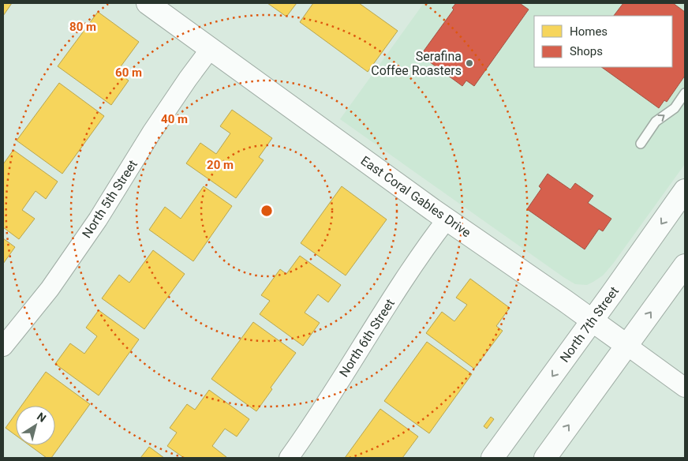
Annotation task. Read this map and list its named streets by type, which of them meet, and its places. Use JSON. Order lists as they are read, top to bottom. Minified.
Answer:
{"streets":{"street":["East Coral Gables Drive","North 5th Street","North 7th Street","North 6th Street"]},"crossings":[["East Coral Gables Drive","North 5th Street"],["East Coral Gables Drive","North 7th Street"],["East Coral Gables Drive","North 6th Street"]],"places":["Serafina Coffee Roasters"],"legend":["Homes","Shops"],"north":"top right","rings":["80 m","60 m","40 m","20 m"]}
